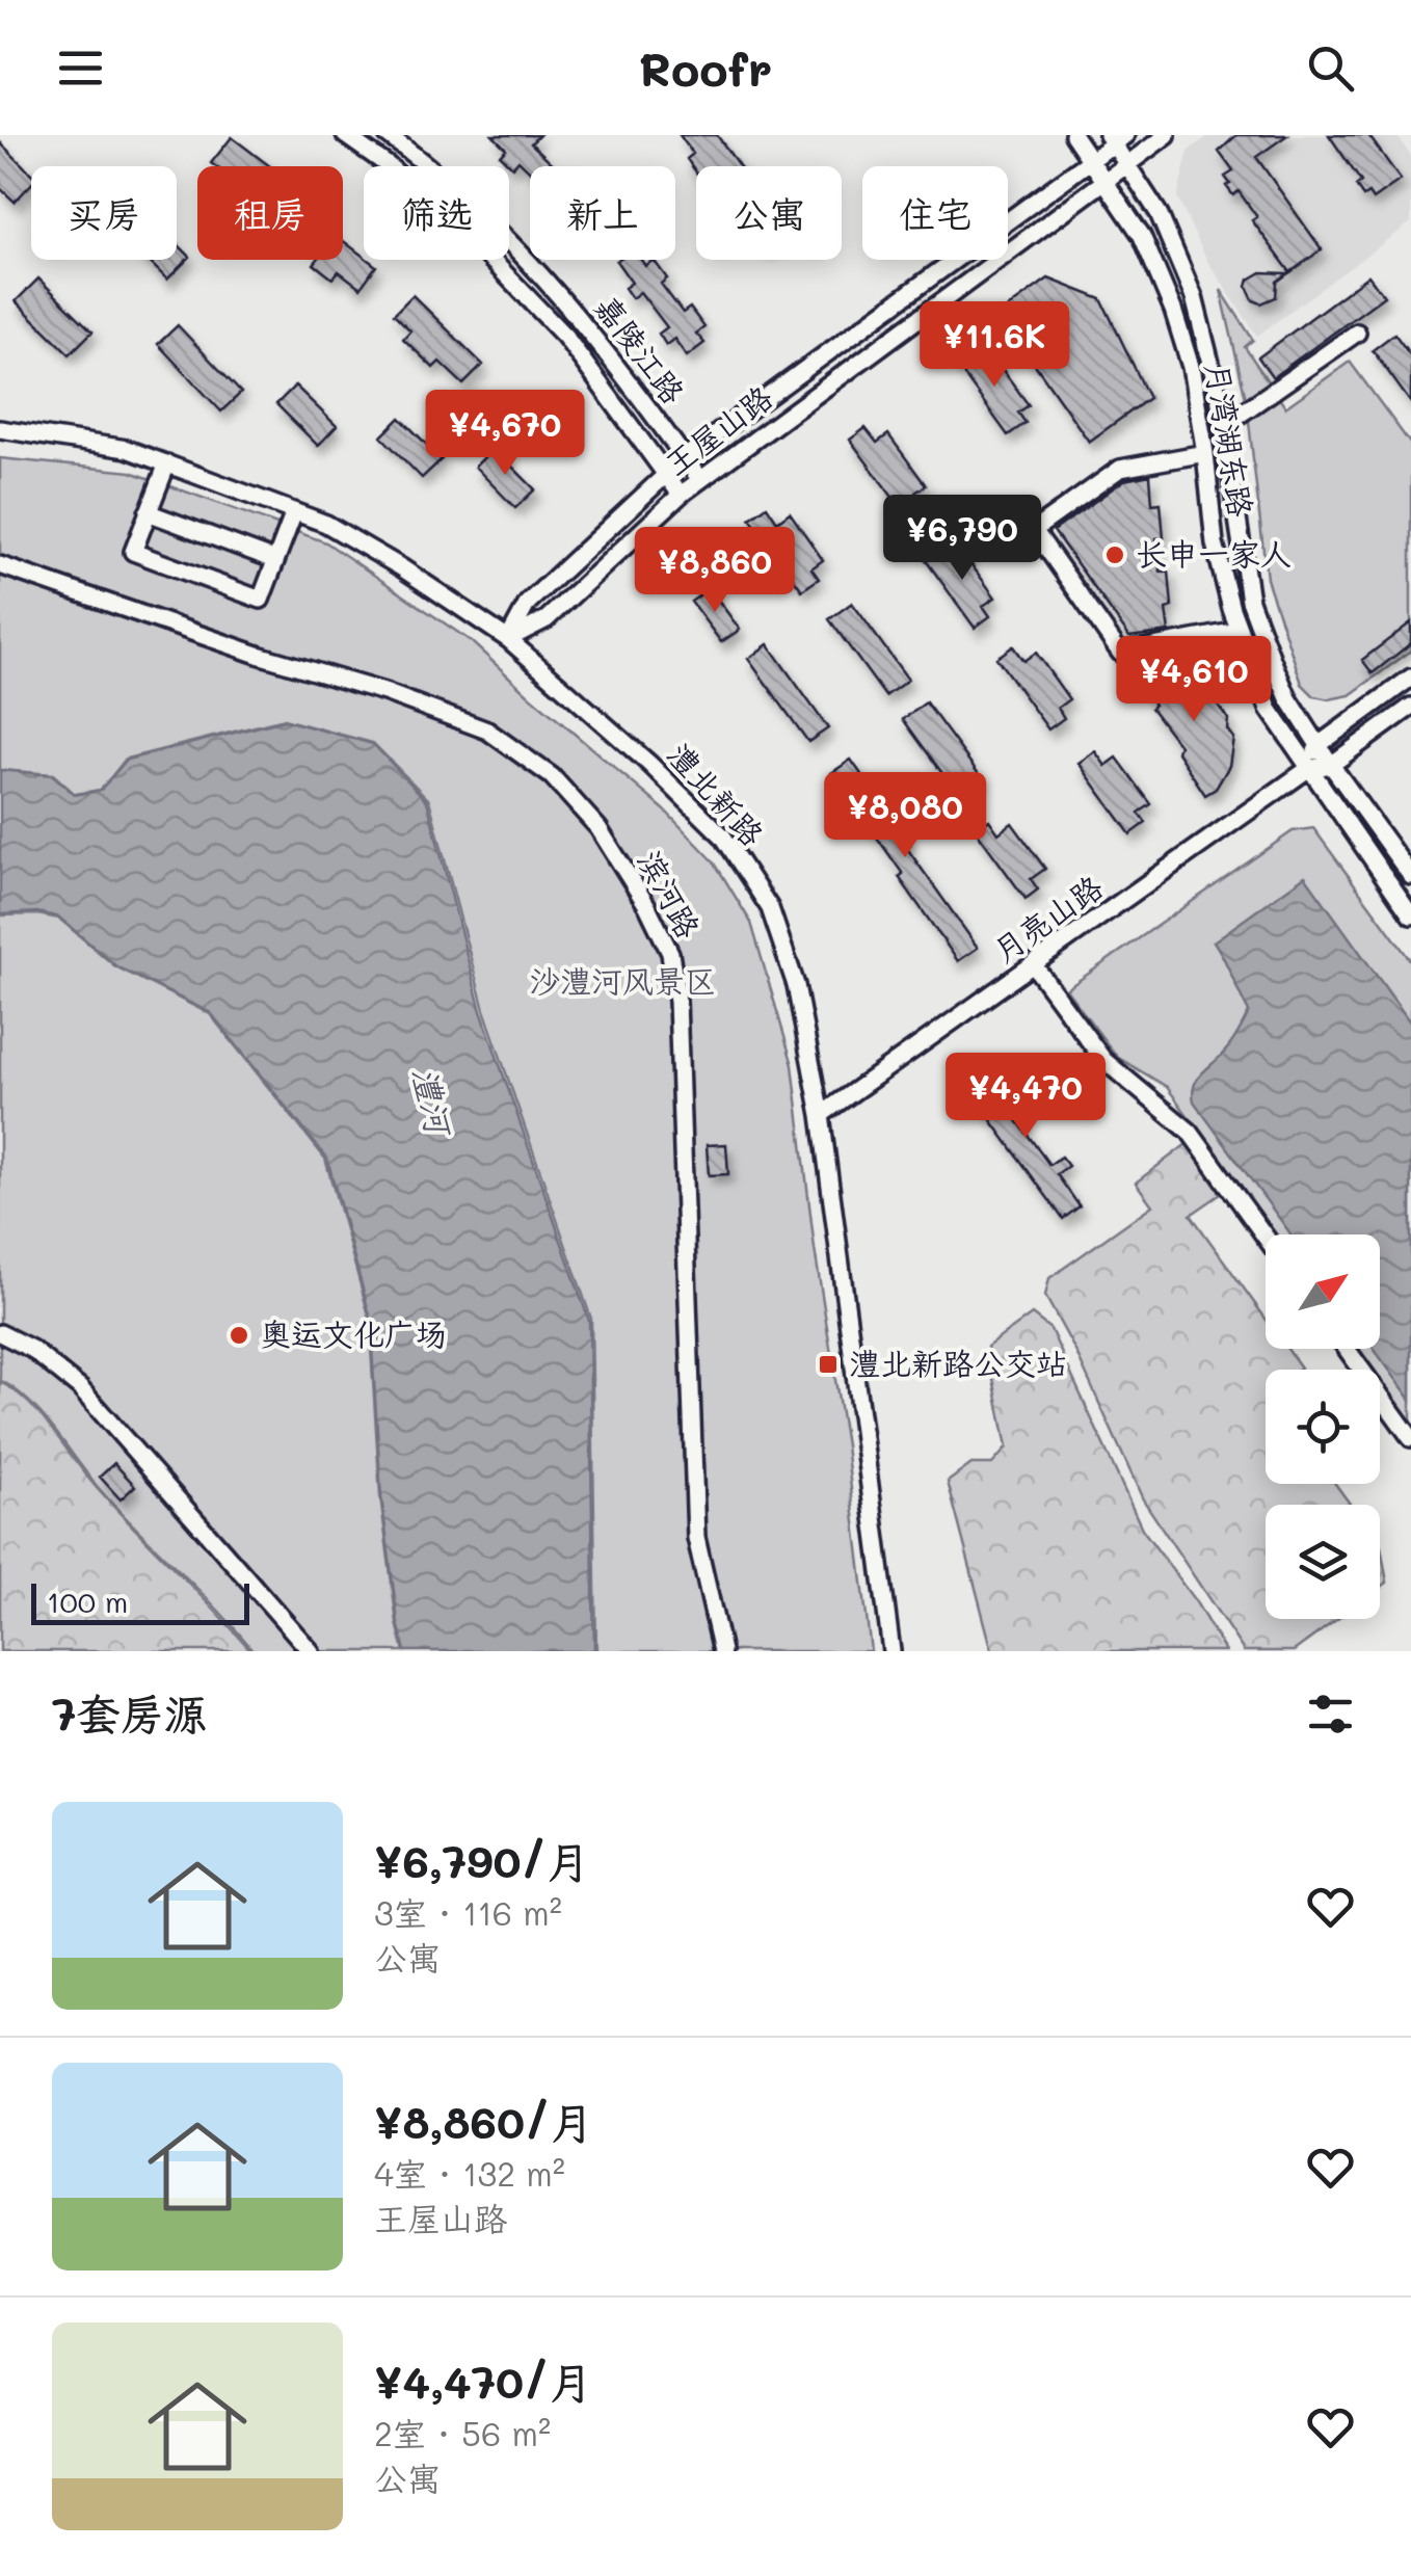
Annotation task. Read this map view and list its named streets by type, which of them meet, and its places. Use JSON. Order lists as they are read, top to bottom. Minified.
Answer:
{"streets":{"street":["嘉陵江路","王屋山路","月湾湖东路","澧北新路","滨河路","月亮山路"]},"crossings":[["嘉陵江路","王屋山路"],["王屋山路","月湾湖东路"],["王屋山路","澧北新路"],["月湾湖东路","月亮山路"],["澧北新路","月亮山路"]],"water":["澧河"],"parks":["沙澧河风景区"],"places":{"other":["长申一家人","奥运文化广场"],"transit":["澧北新路公交站"]},"scale_bar":"100 m","north":"top right","page":{"header":"Roofr","chip":["买房","租房","筛选","新上","公寓","住宅"],"price":["¥11.6K","¥4,670","¥6,790","¥8,860","¥4,610","¥8,080","¥4,470"],"scale":"100 m","heading":"7套房源","list":[{"name":"¥6,790/月","note":"3室 · 116 m² · 公寓"},{"name":"¥8,860/月","note":"4室 · 132 m² · 王屋山路"},{"name":"¥4,470/月","note":"2室 · 56 m² · 公寓"}]}}
